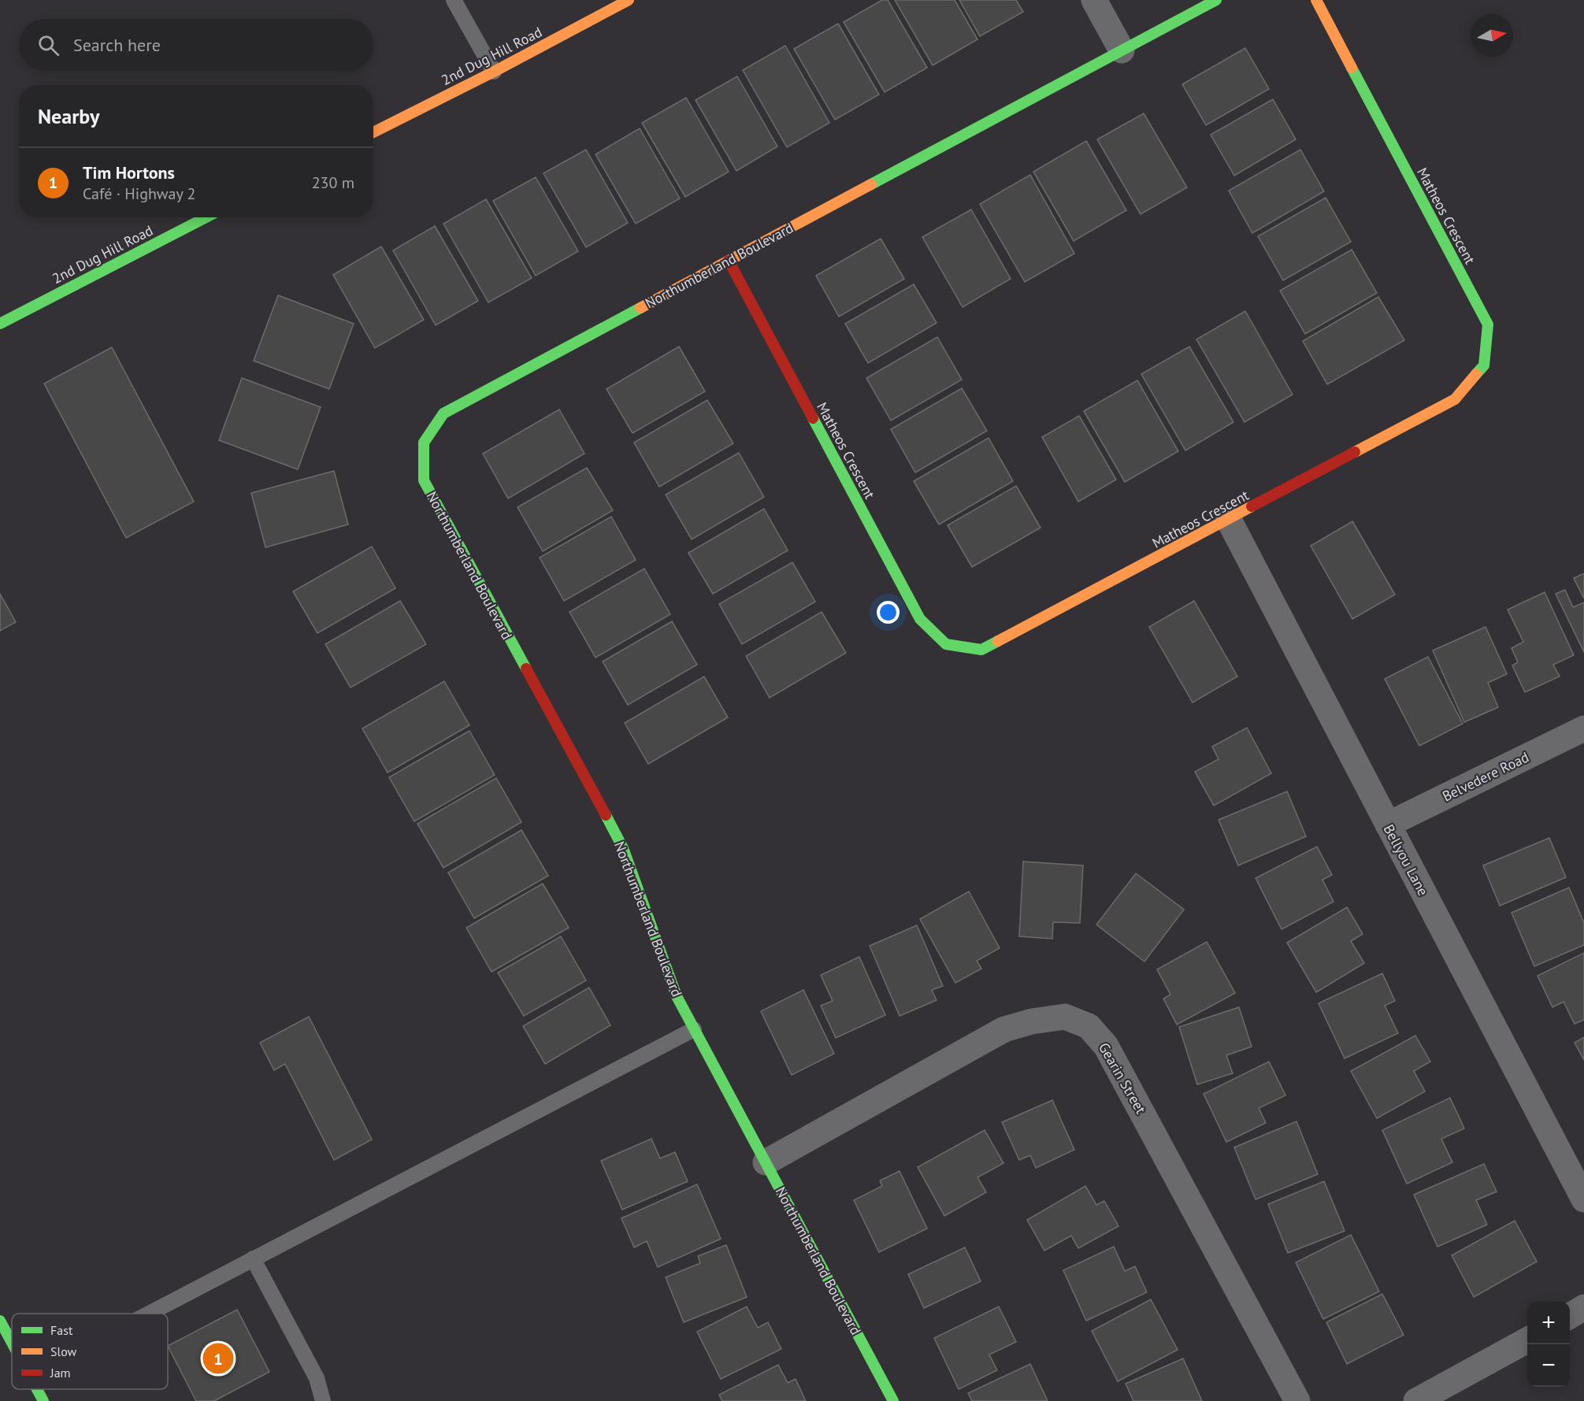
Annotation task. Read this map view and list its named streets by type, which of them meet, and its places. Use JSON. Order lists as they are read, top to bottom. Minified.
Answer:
{"streets":{"street":["2nd Dug Hill Road","Matheos Crescent","Northumberland Boulevard","Belvedere Road","Bellyou Lane","Gearin Street"]},"crossings":[["Matheos Crescent","Northumberland Boulevard"],["Matheos Crescent","Bellyou Lane"],["Northumberland Boulevard","Gearin Street"],["Belvedere Road","Bellyou Lane"]],"legend":["Fast","Slow","Jam"],"north":"right","page":{"search":"Search here","heading":"Nearby","list":[{"mark":"1","name":"Tim Hortons","note":"Café · Highway 2","value":"230 m"}],"map_buttons":["+","−"],"pins":"1"}}
